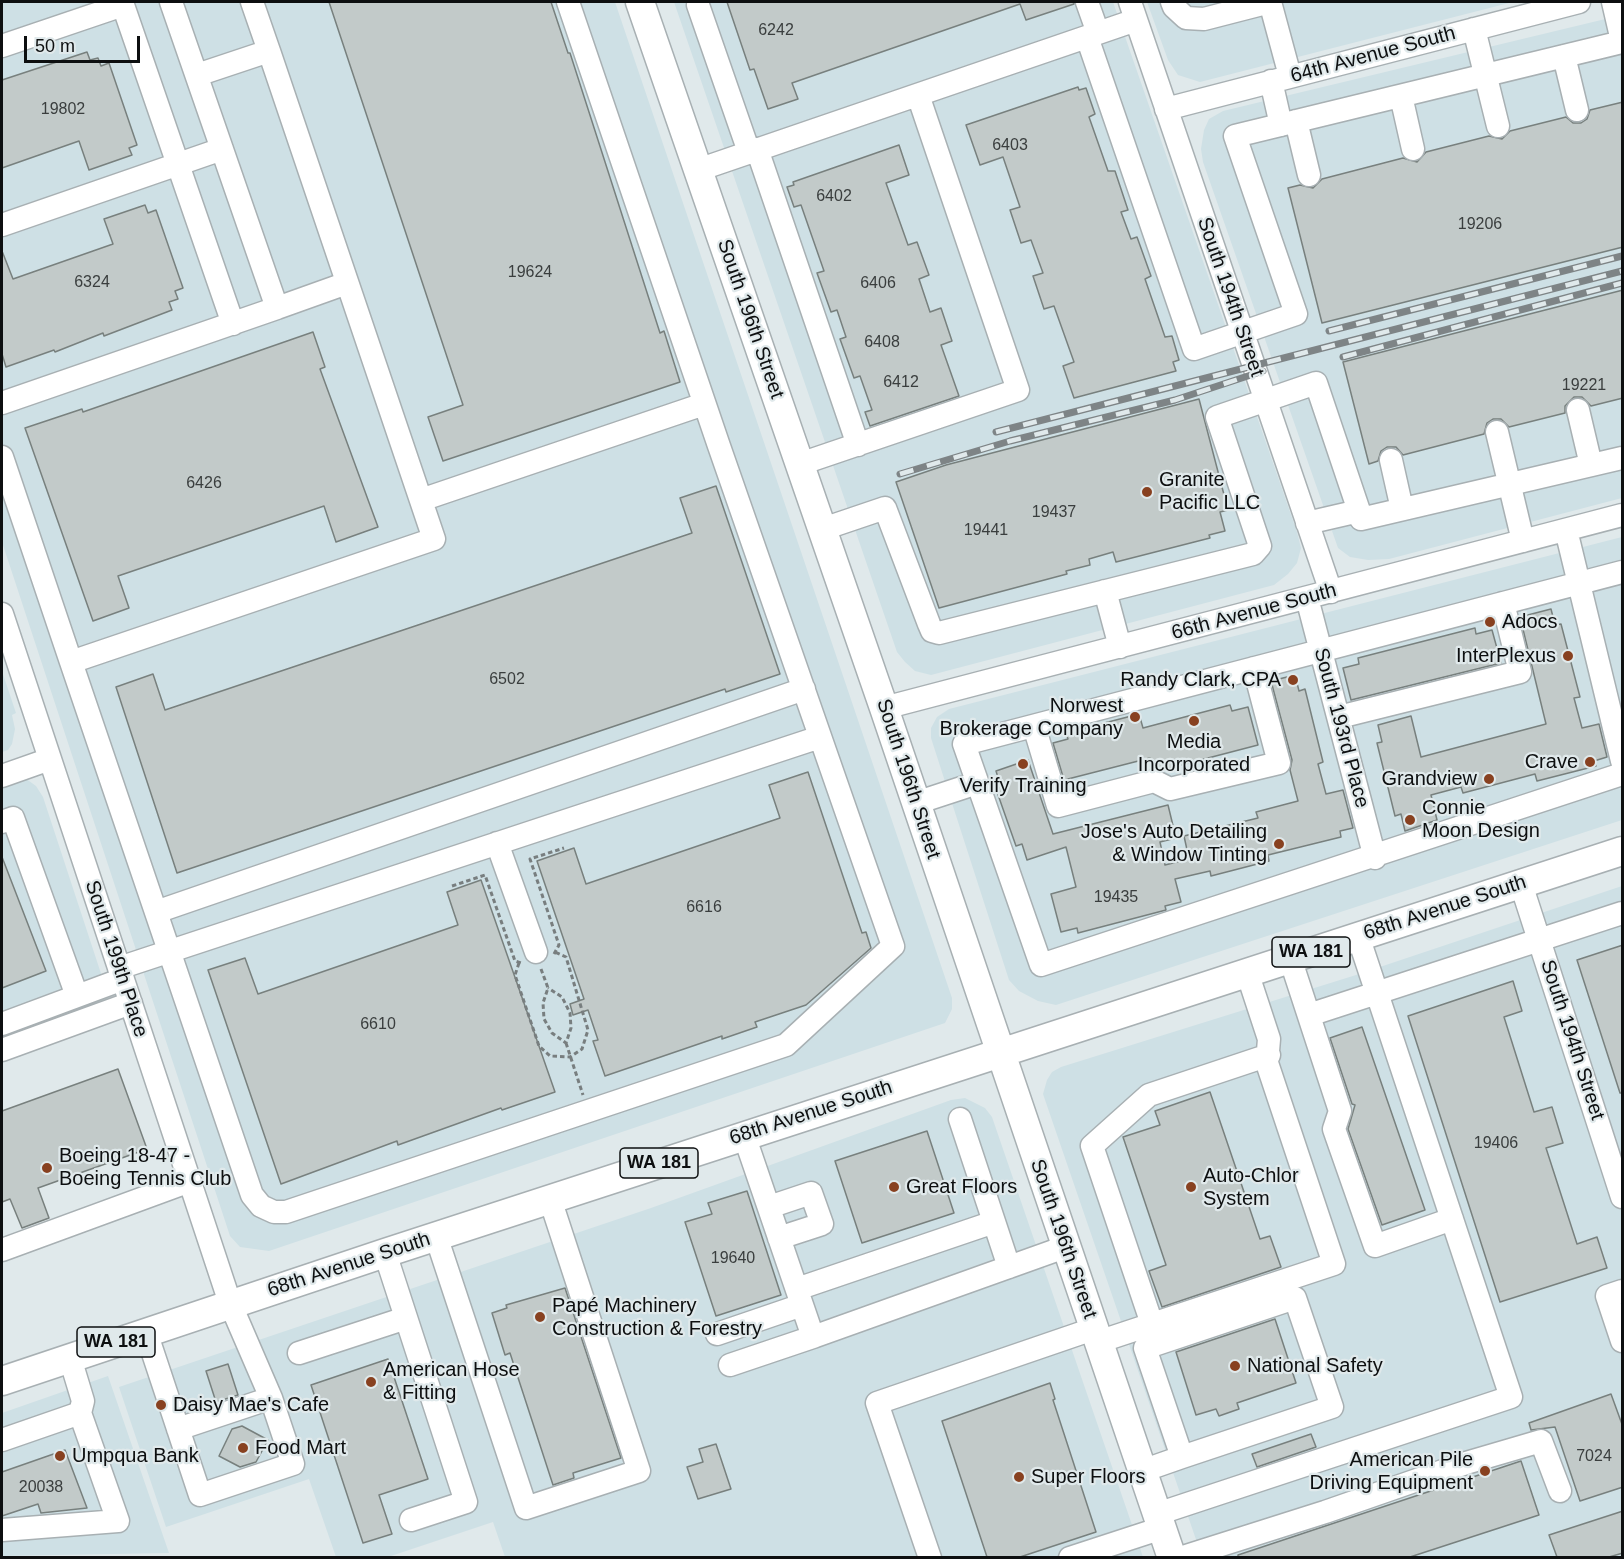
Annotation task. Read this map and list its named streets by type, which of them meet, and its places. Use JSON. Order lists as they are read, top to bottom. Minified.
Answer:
{"streets":{"main road":["South 196th Street","68th Avenue South","WA 181"],"street":["64th Avenue South","South 194th Street","66th Avenue South","South 193rd Place","South 199th Place"]},"crossings":[["64th Avenue South","South 194th Street"],["South 194th Street","66th Avenue South"],["South 194th Street","68th Avenue South"],["South 196th Street","66th Avenue South"],["South 196th Street","68th Avenue South"],["66th Avenue South","South 193rd Place"],["68th Avenue South","South 199th Place"]],"places":["Granite Pacific LLC","Adocs","InterPlexus","Randy Clark, CPA","Norwest Brokerage Company","Media Incorporated","Crave","Verify Training","Grandview","Connie Moon Design","Jose's Auto Detailing & Window Tinting","Boeing 18-47 - Boeing Tennis Club","Great Floors","Auto-Chlor System","Papé Machinery Construction & Forestry","National Safety","American Hose & Fitting","Daisy Mae's Cafe","Food Mart","Umpqua Bank","American Pile Driving Equipment","Super Floors"],"house_numbers":["6242","19802","6403","6402","19206","19624","6324","6406","6408","6412","19221","6426","19437","19441","6502","19435","6616","6610","19406","19640","7024","20038"],"scale_bar":"50 m"}
